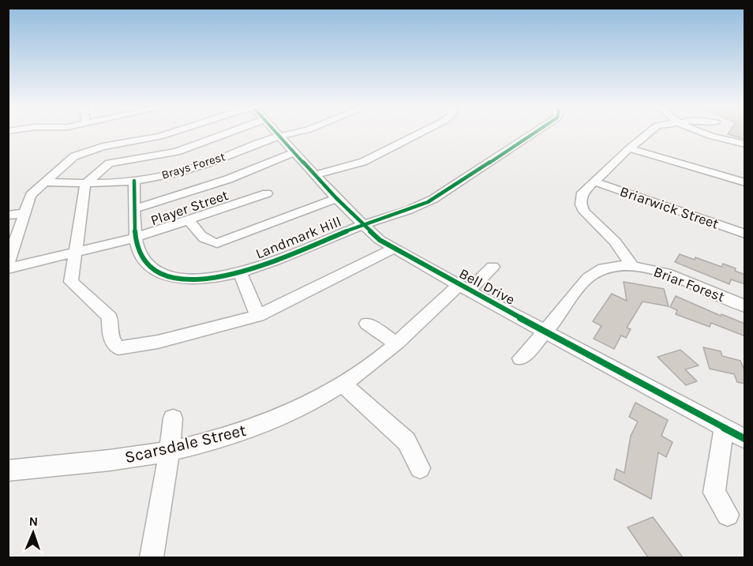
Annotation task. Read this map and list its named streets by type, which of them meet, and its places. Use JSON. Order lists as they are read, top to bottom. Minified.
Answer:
{"streets":{"street":["Brays Forest","Player Street","Briarwick Street","Landmark Hill","Briar Forest","Bell Drive","Scarsdale Street"]},"crossings":[["Brays Forest","Bell Drive"],["Player Street","Landmark Hill"],["Landmark Hill","Bell Drive"],["Briar Forest","Bell Drive"],["Bell Drive","Scarsdale Street"]],"north":"top"}
